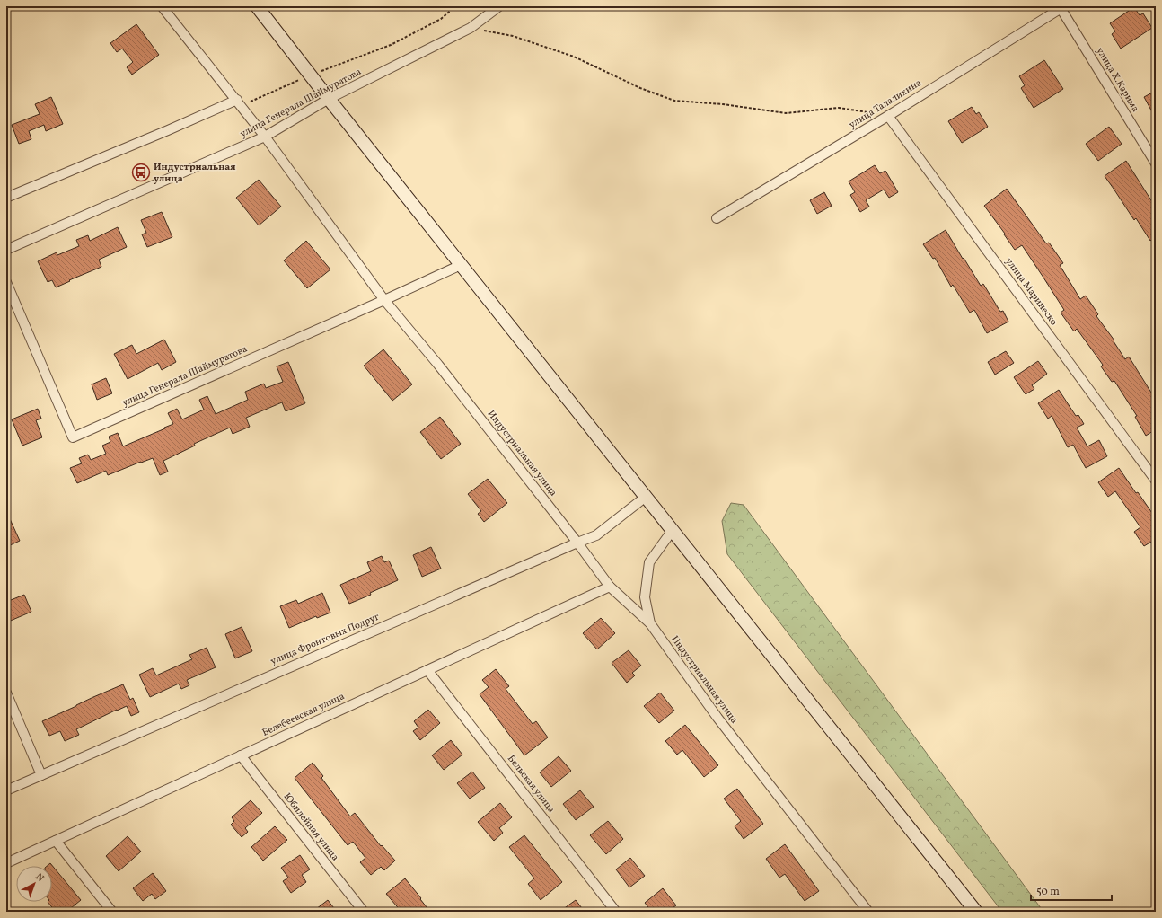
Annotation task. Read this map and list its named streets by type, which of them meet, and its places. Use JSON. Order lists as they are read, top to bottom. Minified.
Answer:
{"streets":{"street":["улица Х.Карима","улица Генерала Шаймуратова","улица Талалихина","улица Маринеско","Индустриальная улица","улица Фронтовых Подруг","Белебеевская улица","Бельская улица","Юбилейная улица"]},"crossings":[["улица Х.Карима","улица Талалихина"],["улица Генерала Шаймуратова","Индустриальная улица"],["улица Талалихина","улица Маринеско"],["Индустриальная улица","улица Фронтовых Подруг"],["Индустриальная улица","Белебеевская улица"],["Белебеевская улица","Бельская улица"],["Белебеевская улица","Юбилейная улица"]],"places":{"bus stop":["Индустриальная улица"]},"scale_bar":"50 m","north":"top right"}
